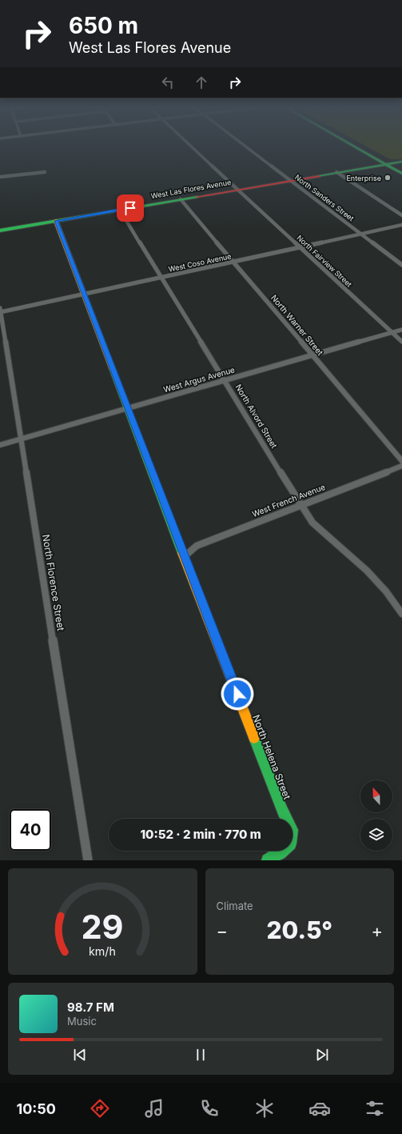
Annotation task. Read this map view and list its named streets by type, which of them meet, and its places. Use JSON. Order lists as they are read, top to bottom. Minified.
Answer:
{"streets":{"main road":["West Las Flores Avenue","North Helena Street"],"street":["North Sanders Street","North Fairview Street","West Coso Avenue","North Warner Street","West Argus Avenue","North Alvord Street","West French Avenue","North Florence Street"]},"crossings":[["West Las Flores Avenue","North Sanders Street"],["West Las Flores Avenue","North Fairview Street"],["West Las Flores Avenue","North Warner Street"],["West Las Flores Avenue","North Alvord Street"],["West Las Flores Avenue","North Helena Street"],["North Sanders Street","West Coso Avenue"],["North Fairview Street","West Coso Avenue"],["North Fairview Street","West Argus Avenue"],["West Coso Avenue","North Warner Street"],["West Coso Avenue","North Alvord Street"],["West Coso Avenue","North Florence Street"],["West Coso Avenue","North Helena Street"],["North Warner Street","West Argus Avenue"],["West Argus Avenue","North Alvord Street"],["West Argus Avenue","North Florence Street"],["West Argus Avenue","North Helena Street"],["North Alvord Street","West French Avenue"],["West French Avenue","North Helena Street"]],"places":["Enterprise"],"north":"top","page":{"turn":["650 m","West Las Flores Avenue"],"limit":"40","trip":"10:52 · 2 min · 770 m","tile":"Climate","heat":["−","20.5°","+"],"song":["98.7 FM","Music"],"tabs":"10:50","gauge":["29","km/h"]}}
